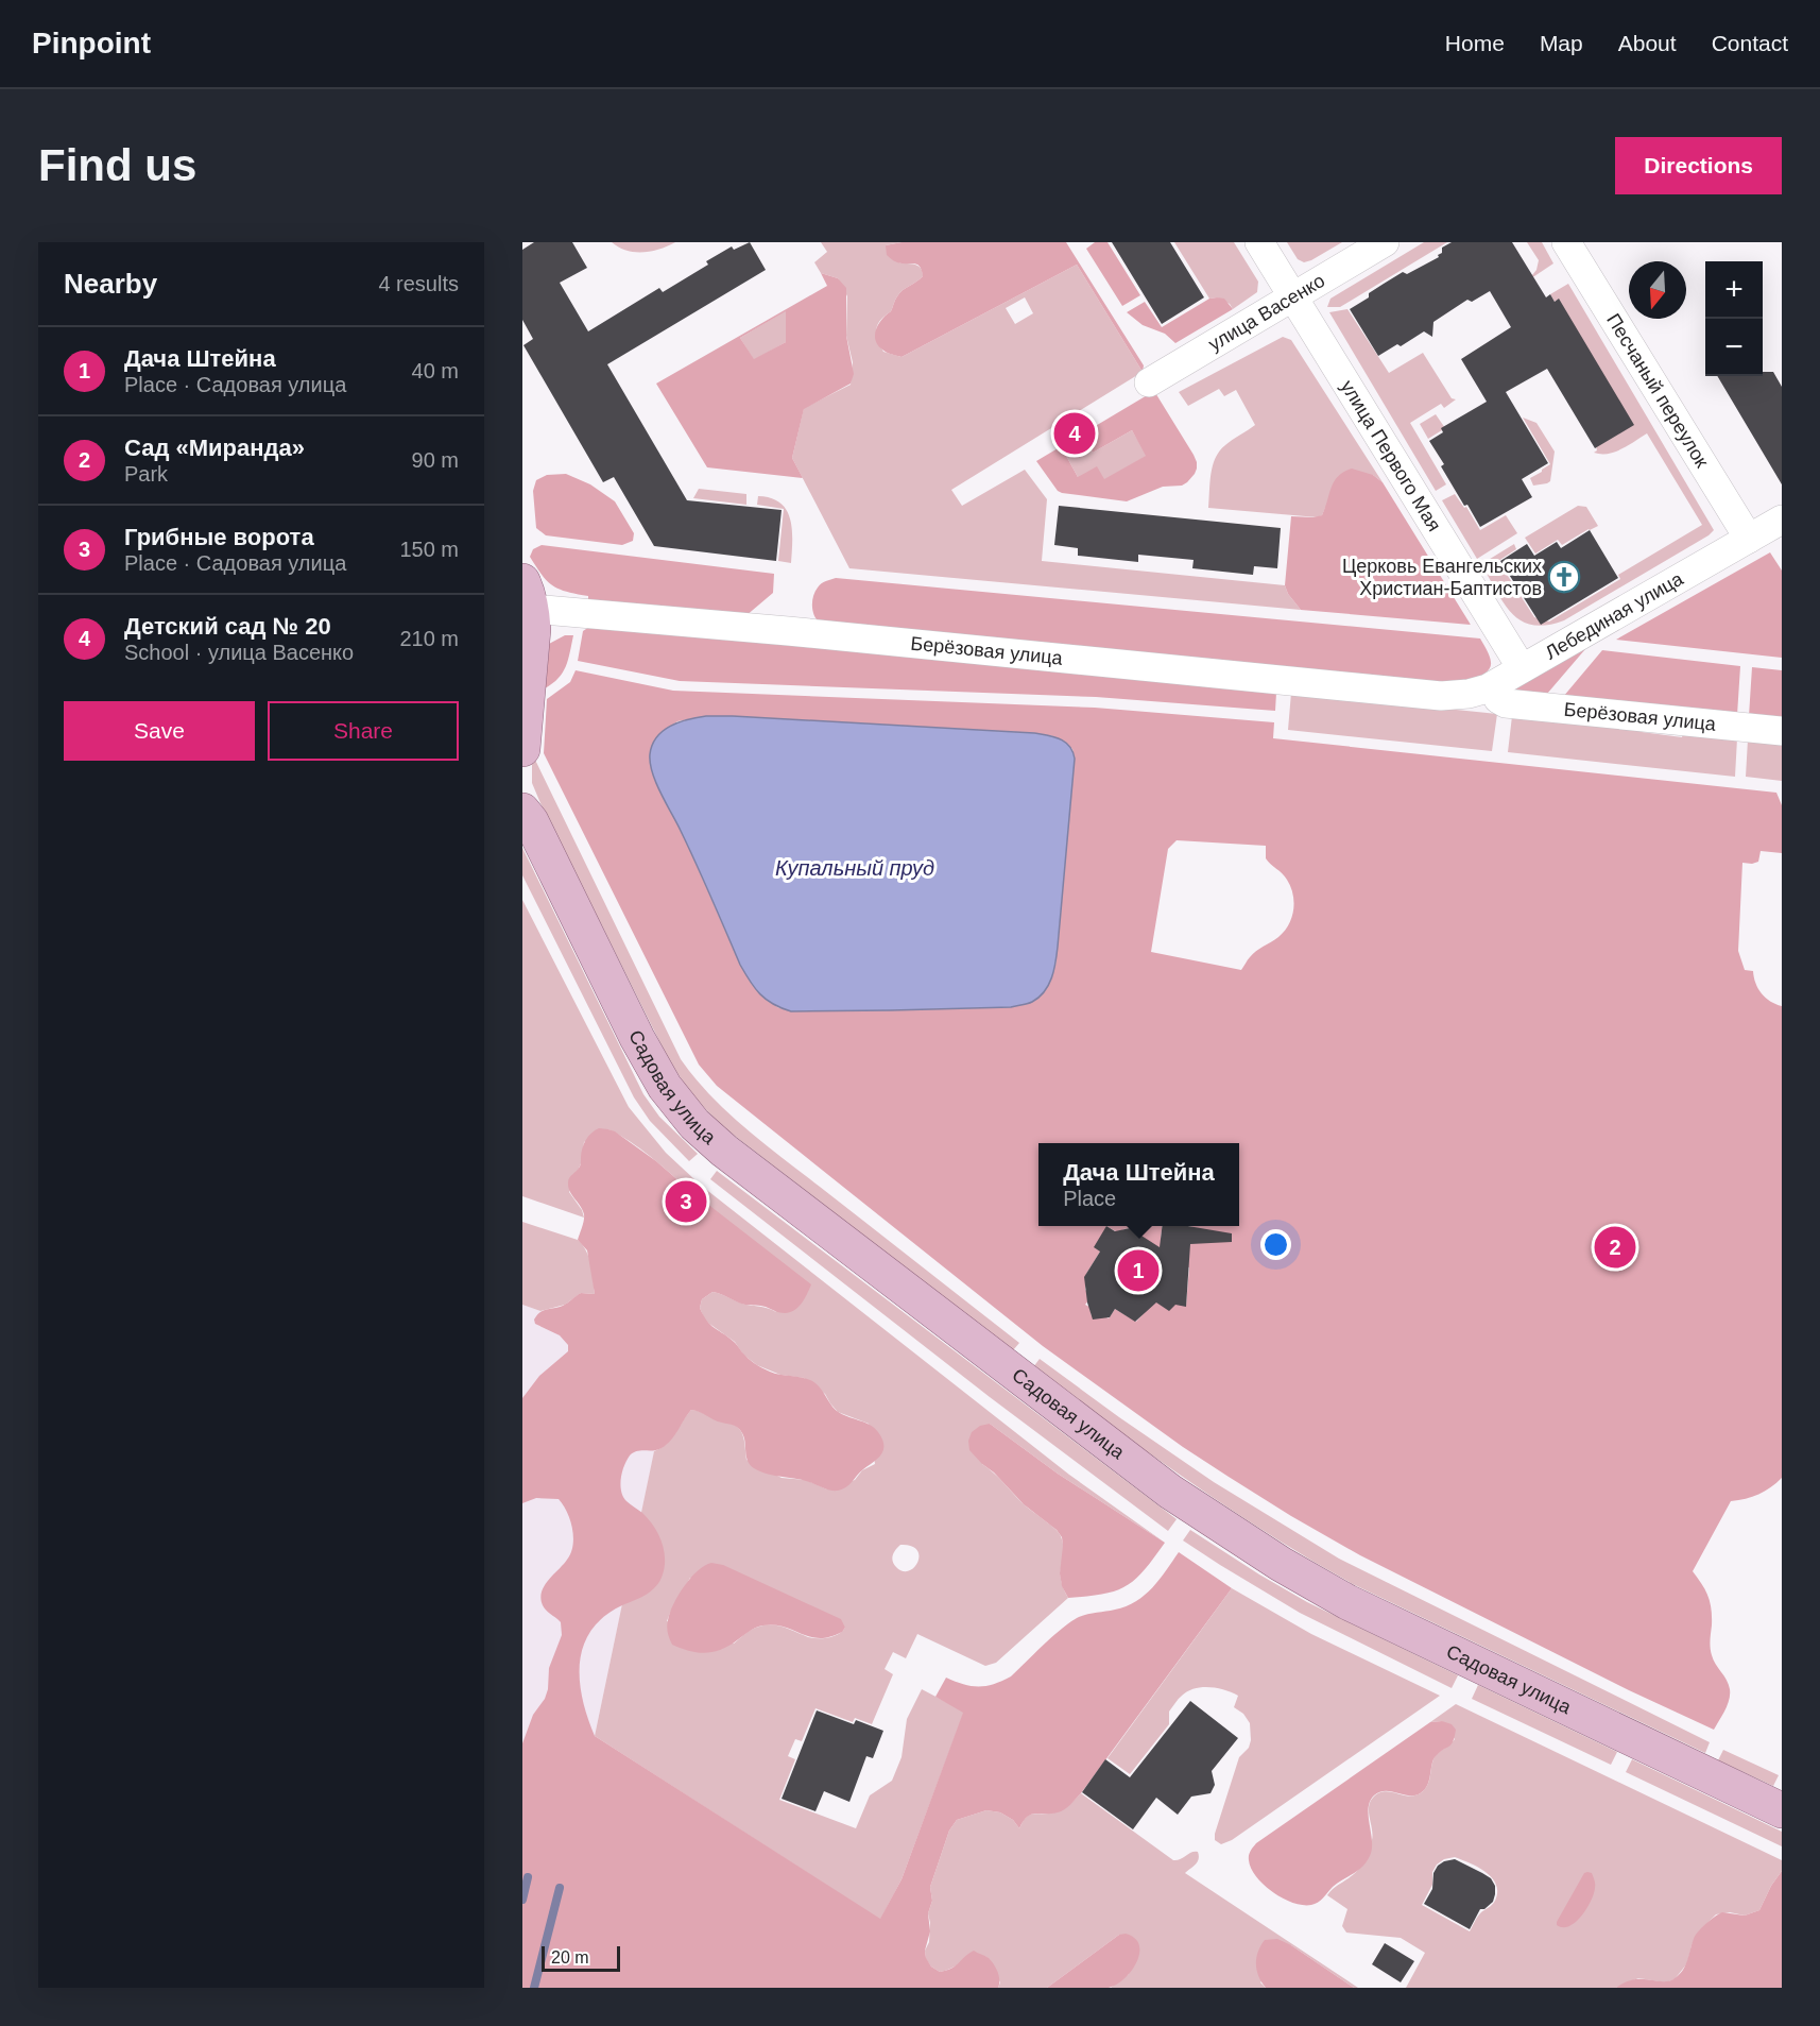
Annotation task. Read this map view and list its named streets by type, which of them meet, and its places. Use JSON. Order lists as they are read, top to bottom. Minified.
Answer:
{"streets":{"main road":["Садовая улица"],"street":["улица Васенко","Песчаный переулок","улица Первого Мая","Лебединая улица","Берёзовая улица"]},"crossings":[["улица Васенко","улица Первого Мая"],["Песчаный переулок","Лебединая улица"],["улица Первого Мая","Лебединая улица"],["Лебединая улица","Берёзовая улица"]],"water":["Купальный пруд"],"places":{"church":["Церковь Евангельских Христиан-Баптистов"]},"scale_bar":"20 m","north":"bottom","page":{"header":"Pinpoint","nav":["Home","Map","About","Contact"],"buttons":["Directions",["Save","Share"]],"title":"Find us","heading":["Nearby","4 results"],"map_buttons":["+","−"],"list":[{"mark":"1","name":"Дача Штейна","note":"Place · Садовая улица","value":"40 m"},{"mark":"2","name":"Сад «Миранда»","note":"Park","value":"90 m"},{"mark":"3","name":"Грибные ворота","note":"Place · Садовая улица","value":"150 m"},{"mark":"4","name":"Детский сад № 20","note":"School · улица Васенко","value":"210 m"}],"pins":["4","3","2","1"],"popup":["Дача Штейна","Place"],"scale":"20 m"}}
